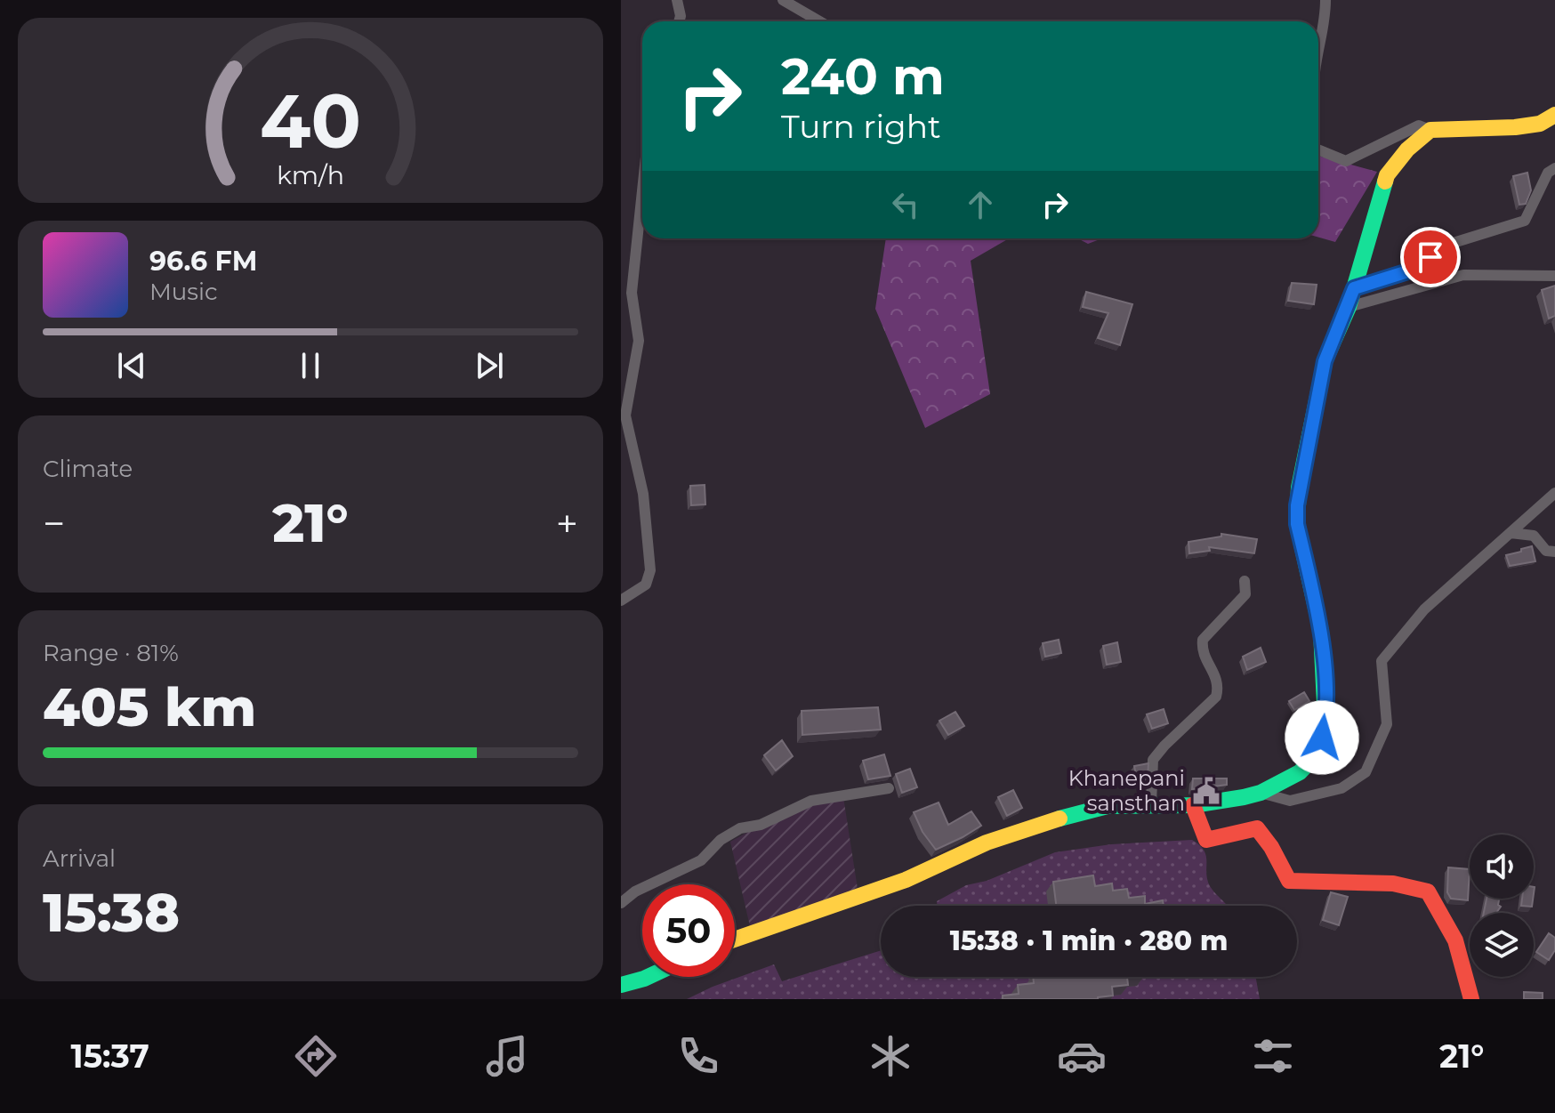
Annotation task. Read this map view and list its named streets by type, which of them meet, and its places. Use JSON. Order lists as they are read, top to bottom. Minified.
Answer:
{"places":{"public building":["Khanepani sansthan"]},"page":{"turn":["240 m","Turn right"],"song":["96.6 FM","Music"],"tile":["Climate",["Range · 81%","405 km"],["Arrival","15:38"]],"heat":["−","21°","+"],"limit":"50","trip":"15:38 · 1 min · 280 m","tabs":["15:37","21°"],"gauge":["40","km/h"]}}
